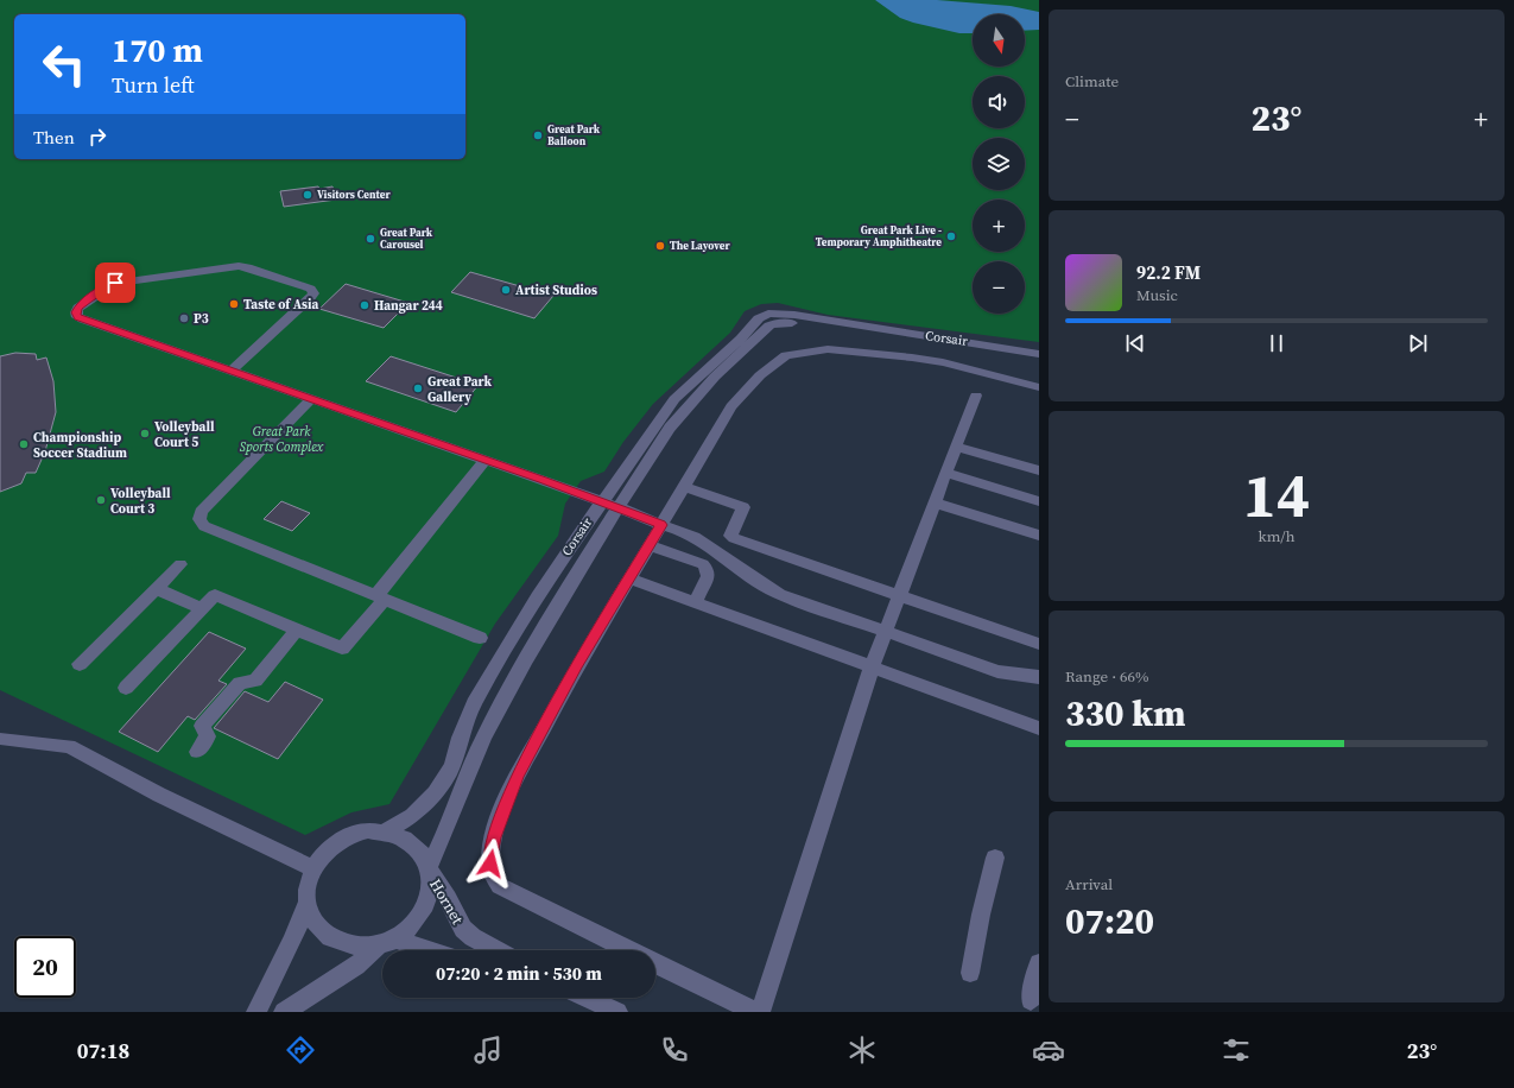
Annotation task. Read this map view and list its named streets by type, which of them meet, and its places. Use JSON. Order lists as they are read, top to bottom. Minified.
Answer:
{"streets":{"street":["Corsair","Hornet"]},"crossings":[["Corsair","Hornet"]],"parks":["Great Park Sports Complex"],"places":["Great Park Balloon","Visitors Center","Great Park Live - Temporary Amphitheatre","Great Park Carousel","The Layover","Artist Studios","Taste of Asia","Hangar 244","P3","Great Park Gallery","Volleyball Court 5","Championship Soccer Stadium","Volleyball Court 3"],"north":"bottom","page":{"tile":["Climate",["14","km/h"],["Range · 66%","330 km"],["Arrival","07:20"]],"map_buttons":["+","−"],"turn":["170 m","Turn left"],"heat":["−","23°","+"],"then":"Then","song":["92.2 FM","Music"],"limit":"20","trip":"07:20 · 2 min · 530 m","tabs":["07:18","23°"]}}
